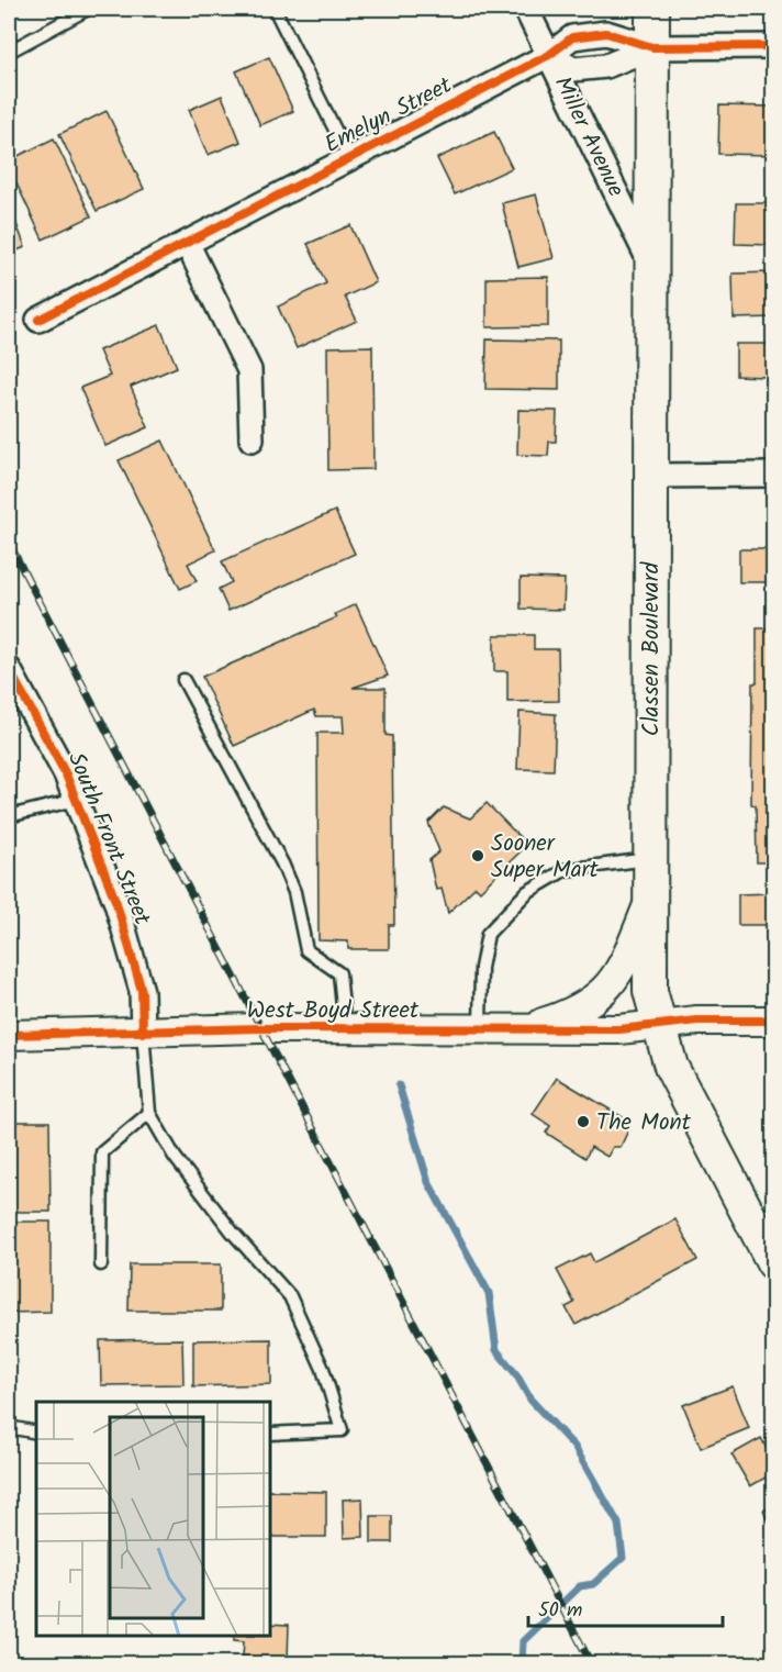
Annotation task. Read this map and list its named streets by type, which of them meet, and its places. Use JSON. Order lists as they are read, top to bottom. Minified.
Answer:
{"streets":{"main road":["Classen Boulevard"],"street":["Emelyn Street","Miller Avenue","South Front Street","West Boyd Street"]},"crossings":[["Emelyn Street","Miller Avenue"],["Emelyn Street","Classen Boulevard"],["Miller Avenue","Classen Boulevard"],["Classen Boulevard","West Boyd Street"],["South Front Street","West Boyd Street"]],"places":["Sooner Super Mart","The Mont"],"scale_bar":"50 m"}
